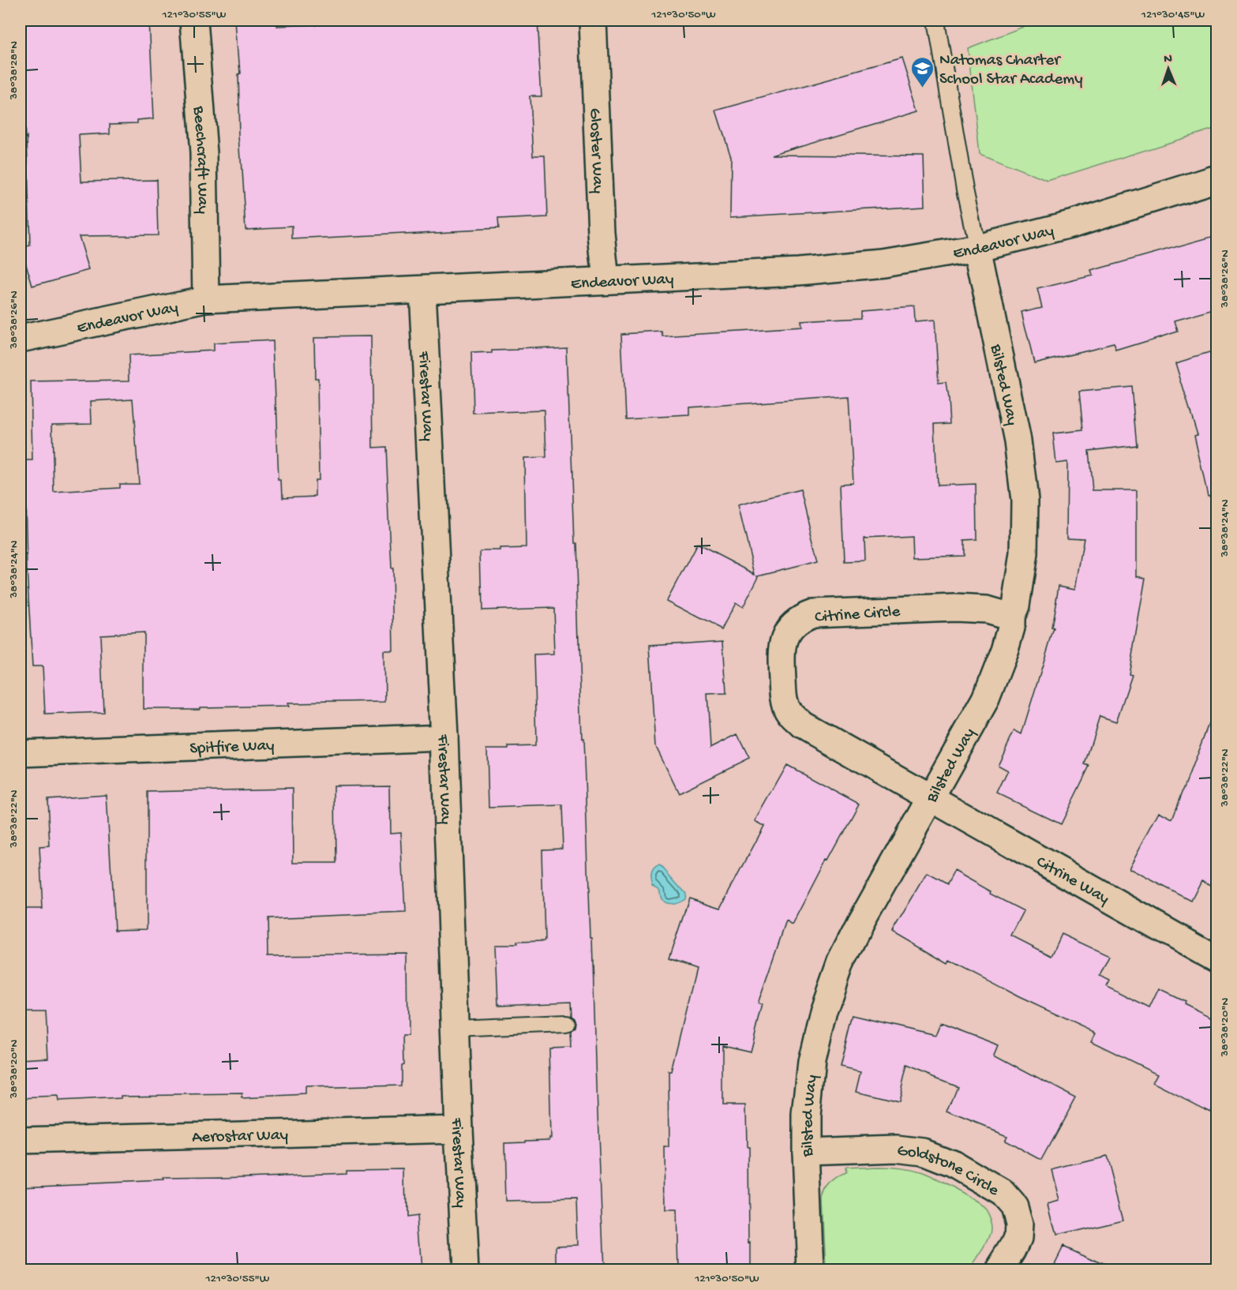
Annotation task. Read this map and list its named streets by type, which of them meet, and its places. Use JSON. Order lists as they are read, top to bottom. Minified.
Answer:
{"streets":{"street":["Gloster Way","Beechcraft Way","Endeavor Way","Bilsted Way","Firestar Way","Citrine Circle","Spitfire Way","Citrine Way","Aerostar Way","Goldstone Circle"]},"crossings":[["Gloster Way","Endeavor Way"],["Beechcraft Way","Endeavor Way"],["Endeavor Way","Bilsted Way"],["Endeavor Way","Firestar Way"],["Bilsted Way","Citrine Circle"],["Bilsted Way","Citrine Way"],["Bilsted Way","Goldstone Circle"],["Firestar Way","Spitfire Way"],["Firestar Way","Aerostar Way"],["Citrine Circle","Citrine Way"]],"places":{"school or university":["Natomas Charter School Star Academy"]},"north":"top","coordinates":["121°30'55\"W","121°30'50\"W","121°30'45\"W","38°38'28\"N","38°38'26\"N","38°38'24\"N","38°38'22\"N","38°38'20\"N"]}
